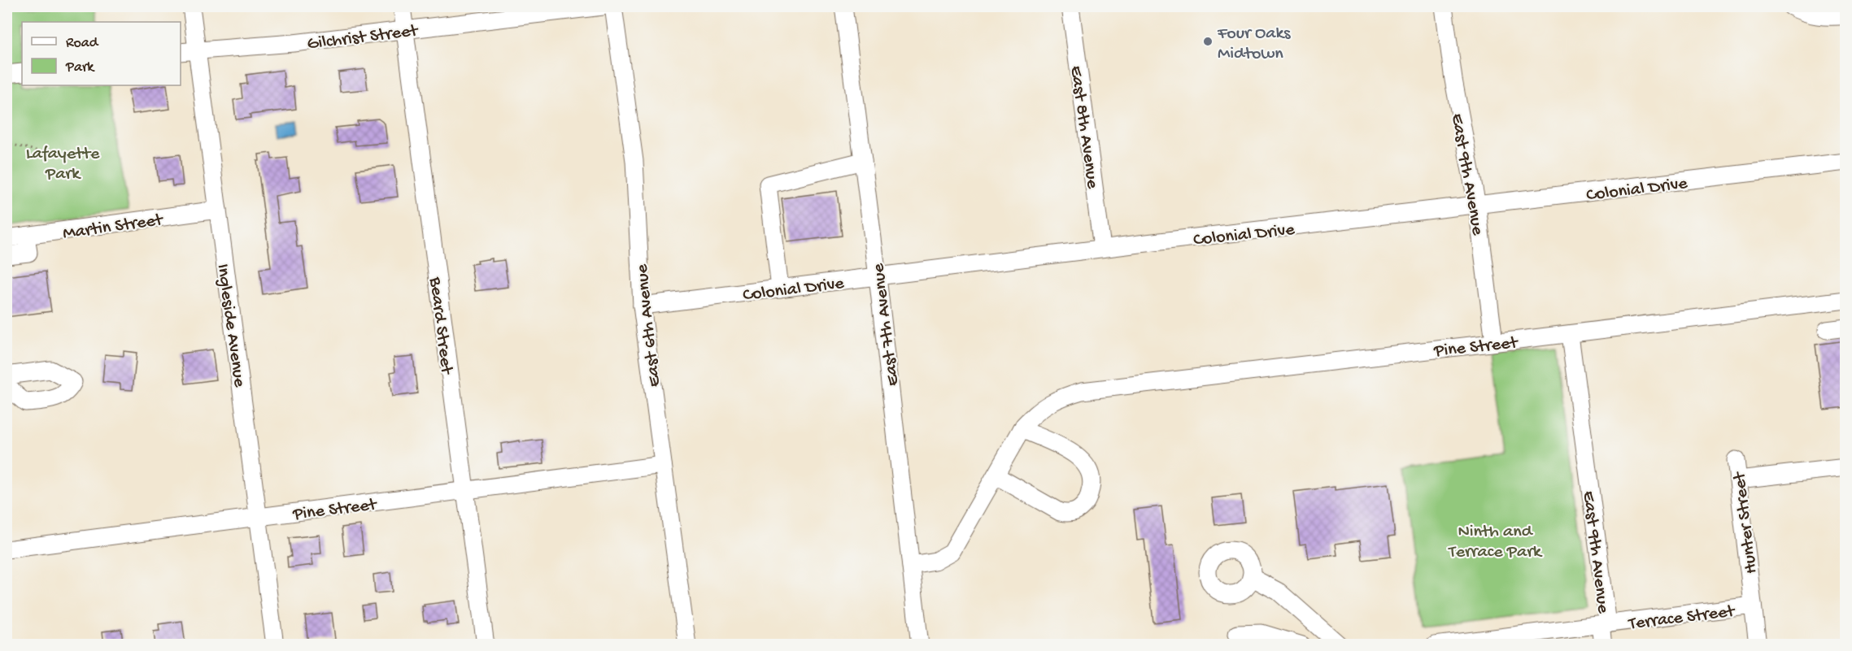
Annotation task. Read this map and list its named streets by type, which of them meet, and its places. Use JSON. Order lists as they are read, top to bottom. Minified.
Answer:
{"streets":{"street":["Gilchrist Street","East 8th Avenue","East 9th Avenue","Colonial Drive","Martin Street","Ingleside Avenue","Beard Street","East 7th Avenue","East 6th Avenue","Pine Street","Hunter Street","Terrace Street"]},"crossings":[["Gilchrist Street","Ingleside Avenue"],["Gilchrist Street","Beard Street"],["East 8th Avenue","Colonial Drive"],["East 9th Avenue","Colonial Drive"],["East 9th Avenue","Pine Street"],["East 9th Avenue","Terrace Street"],["Colonial Drive","East 7th Avenue"],["Colonial Drive","East 6th Avenue"],["Martin Street","Ingleside Avenue"],["Ingleside Avenue","Pine Street"],["Beard Street","Pine Street"],["East 7th Avenue","Pine Street"],["East 6th Avenue","Pine Street"],["Hunter Street","Terrace Street"]],"parks":["Lafayette Park","Ninth and Terrace Park"],"places":["Four Oaks Midtown"],"legend":["Road","Park"]}
